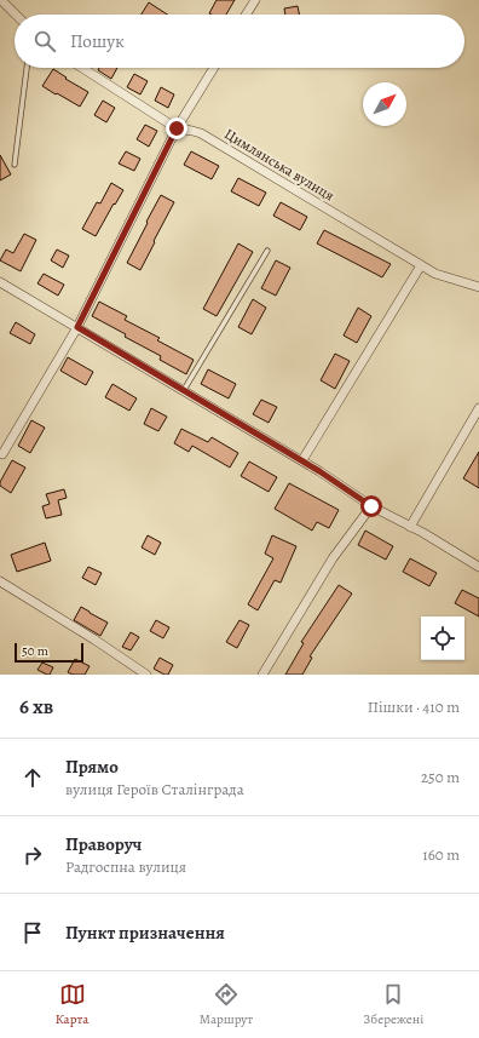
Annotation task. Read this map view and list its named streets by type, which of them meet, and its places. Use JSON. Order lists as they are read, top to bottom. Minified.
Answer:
{"streets":{"street":["Цимлянська вулиця"]},"scale_bar":"50 m","north":"top right","page":{"search":"Пошук","scale":"50 m","heading":["6 хв","Пішки · 410 m"],"list":[["Прямо","вулиця Героїв Сталінграда","250 m"],["Праворуч","Радгоспна вулиця","160 m"],"Пункт призначення"],"nav":["Карта","Маршрут","Збережені"]}}
